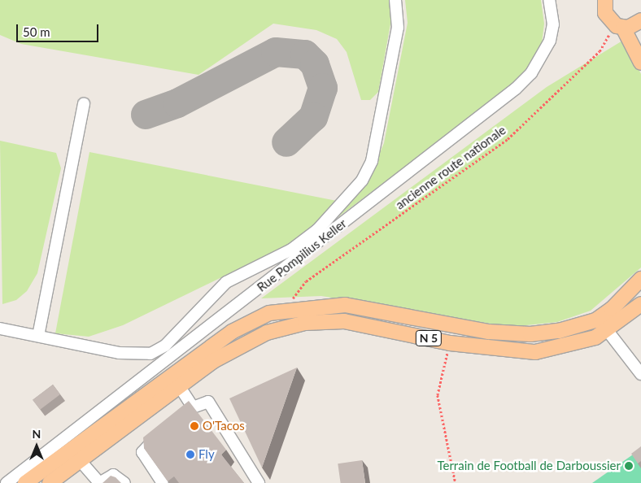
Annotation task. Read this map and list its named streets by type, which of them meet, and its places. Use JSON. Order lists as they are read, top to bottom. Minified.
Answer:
{"streets":{"main road":["N 5"],"street":["Rue Pompilius Keller"],"path":["ancienne route nationale"]},"crossings":[["ancienne route nationale","N 5"]],"places":["O'Tacos","Fly","Terrain de Football de Darboussier"],"scale_bar":"50 m","north":"top"}
